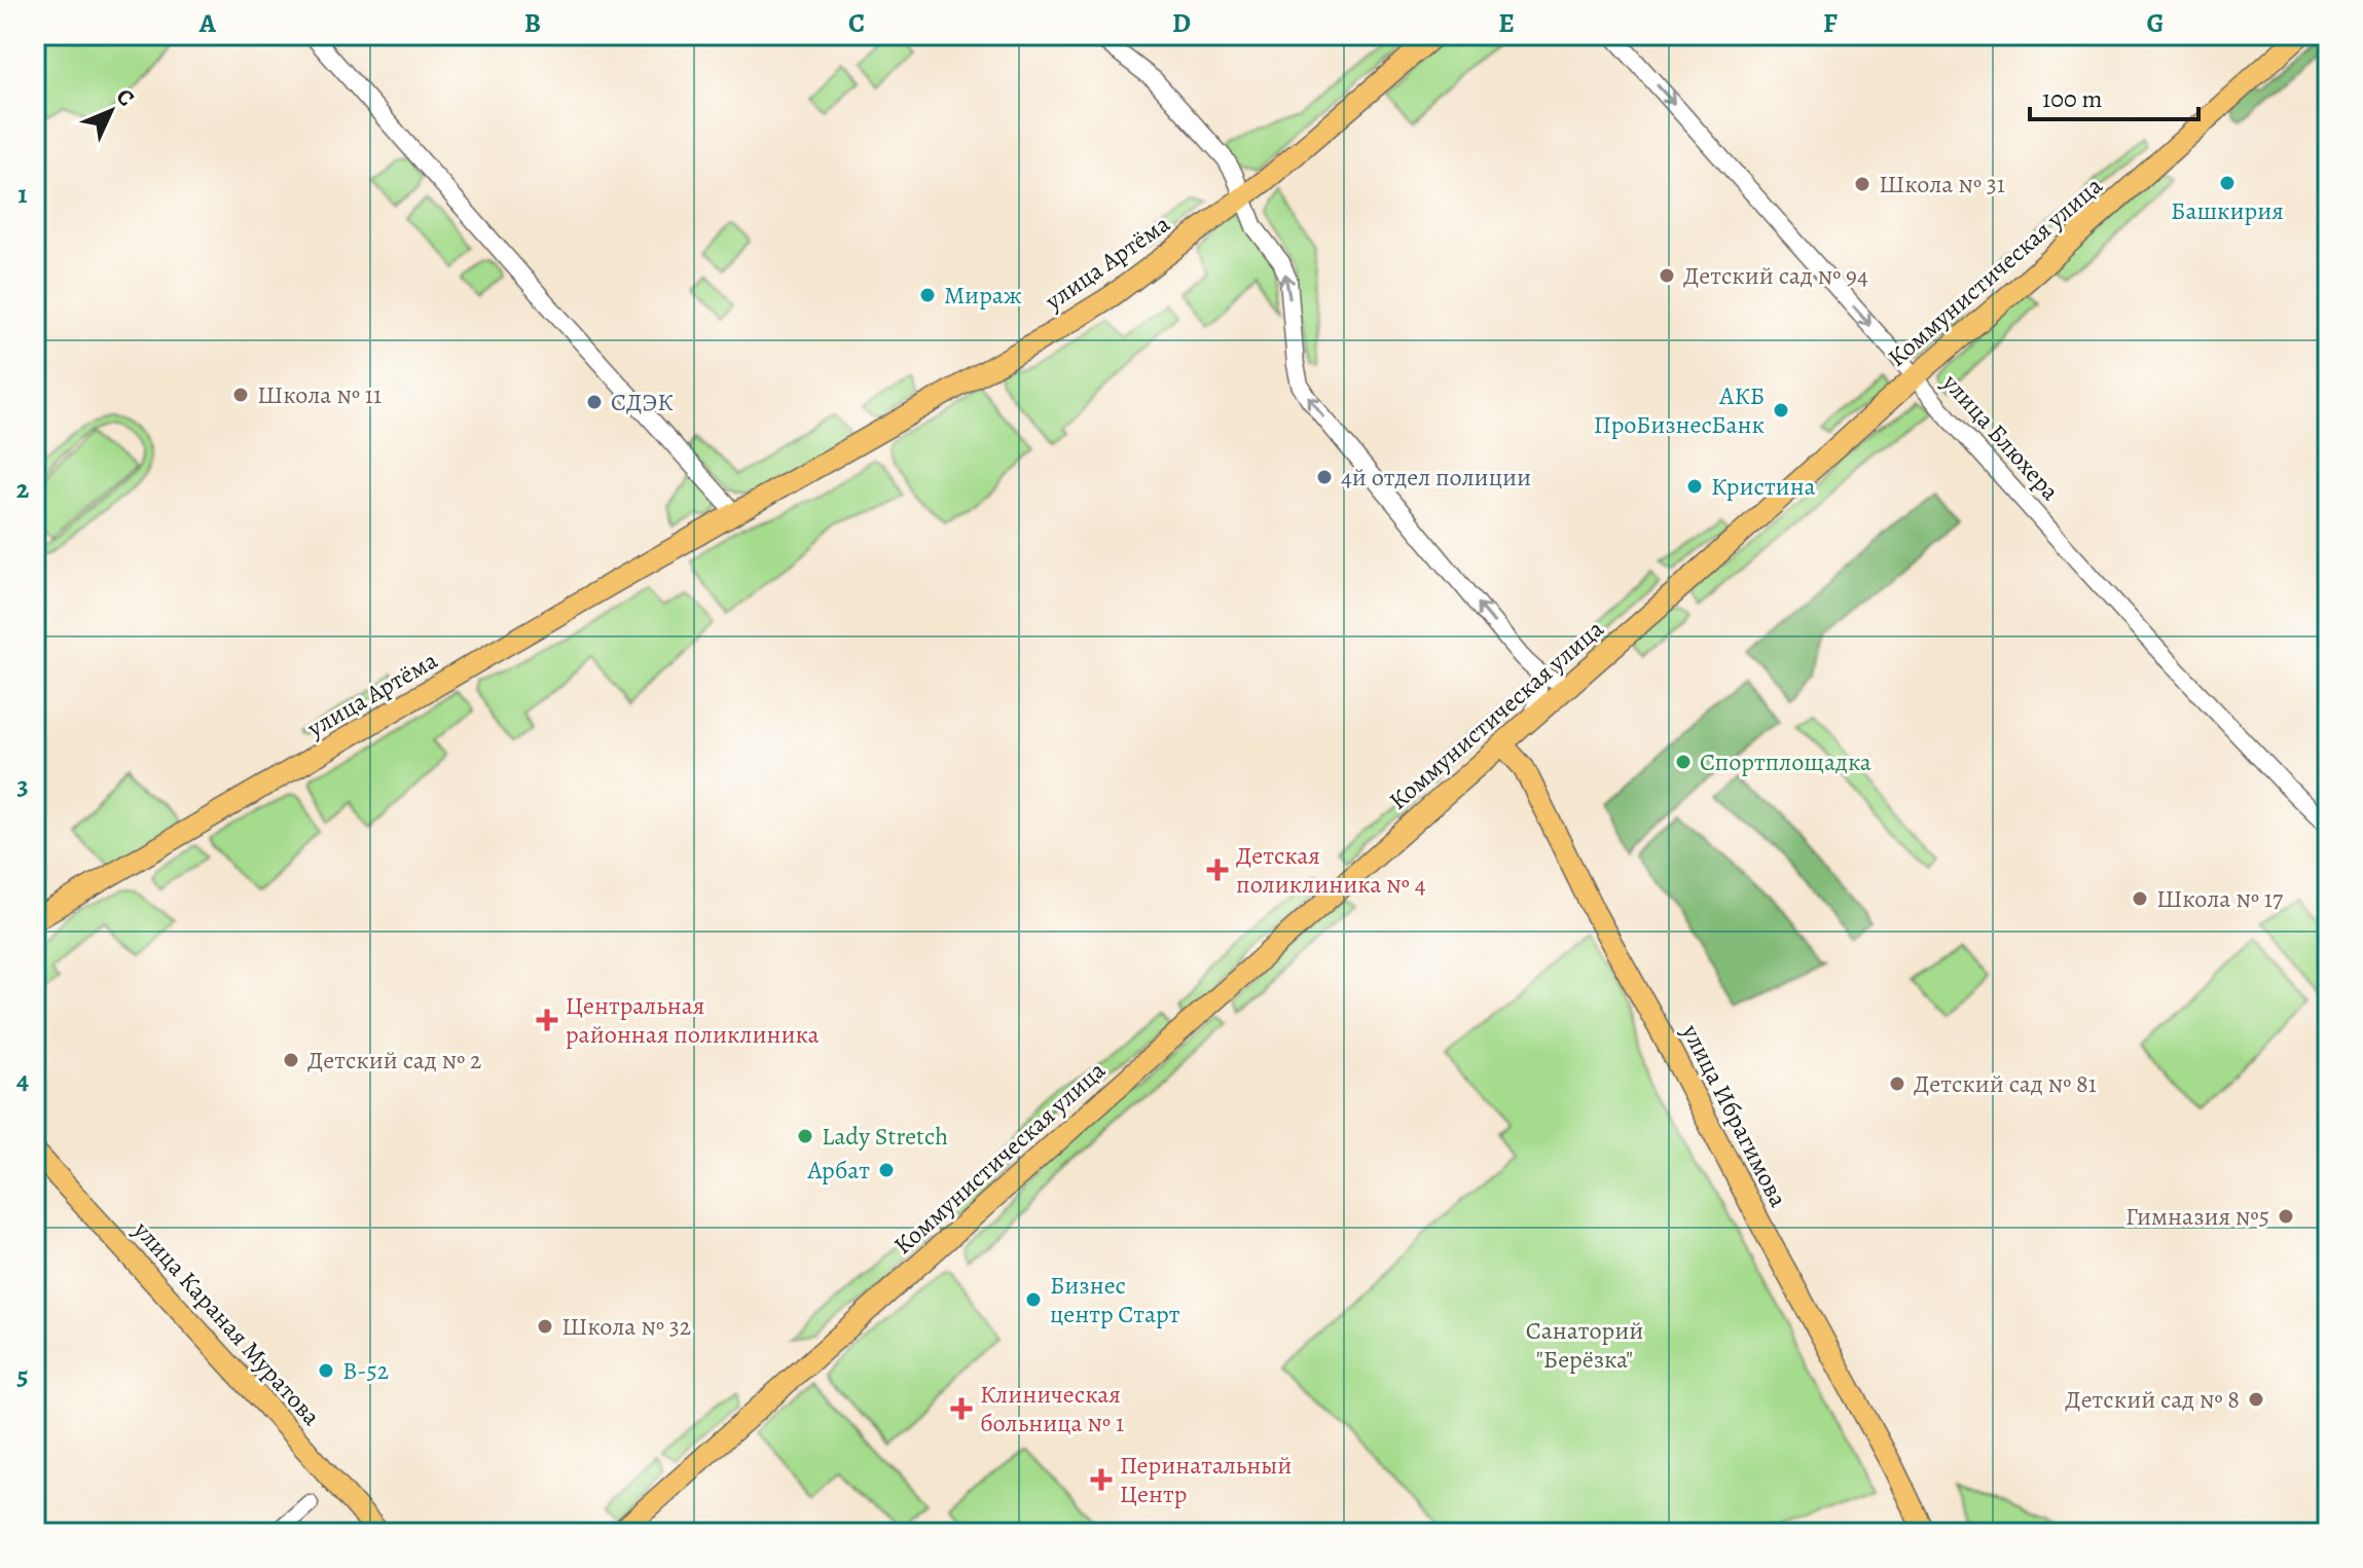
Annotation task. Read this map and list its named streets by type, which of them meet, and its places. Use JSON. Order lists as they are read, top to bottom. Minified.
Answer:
{"streets":{"main road":["улица Артёма","Коммунистическая улица","улица Ибрагимова","улица Караная Муратова"],"street":["улица Блюхера"]},"crossings":[["Коммунистическая улица","улица Блюхера"],["Коммунистическая улица","улица Ибрагимова"]],"one_way":["улица Блюхера"],"parks":["Санаторий \"Берёзка\""],"places":{"other":["Башкирия","Школа № 31","Детский сад № 94","Мираж","Школа № 11","СДЭК","АКБ ПроБизнесБанк","4й отдел полиции","Кристина","Спортплощадка","Школа № 17","Детский сад № 2","Детский сад № 81","Lady Stretch","Арбат","Гимназия №5","Бизнес центр Старт","Школа № 32","B-52","Детский сад № 8"],"health":["Детская поликлиника № 4","Центральная районная поликлиника","Клиническая больница № 1","Перинатальный Центр"]},"scale_bar":"100 m","north":"top right","grid":{"columns":["A","B","C","D","E","F","G"],"rows":["1","2","3","4","5"]}}
